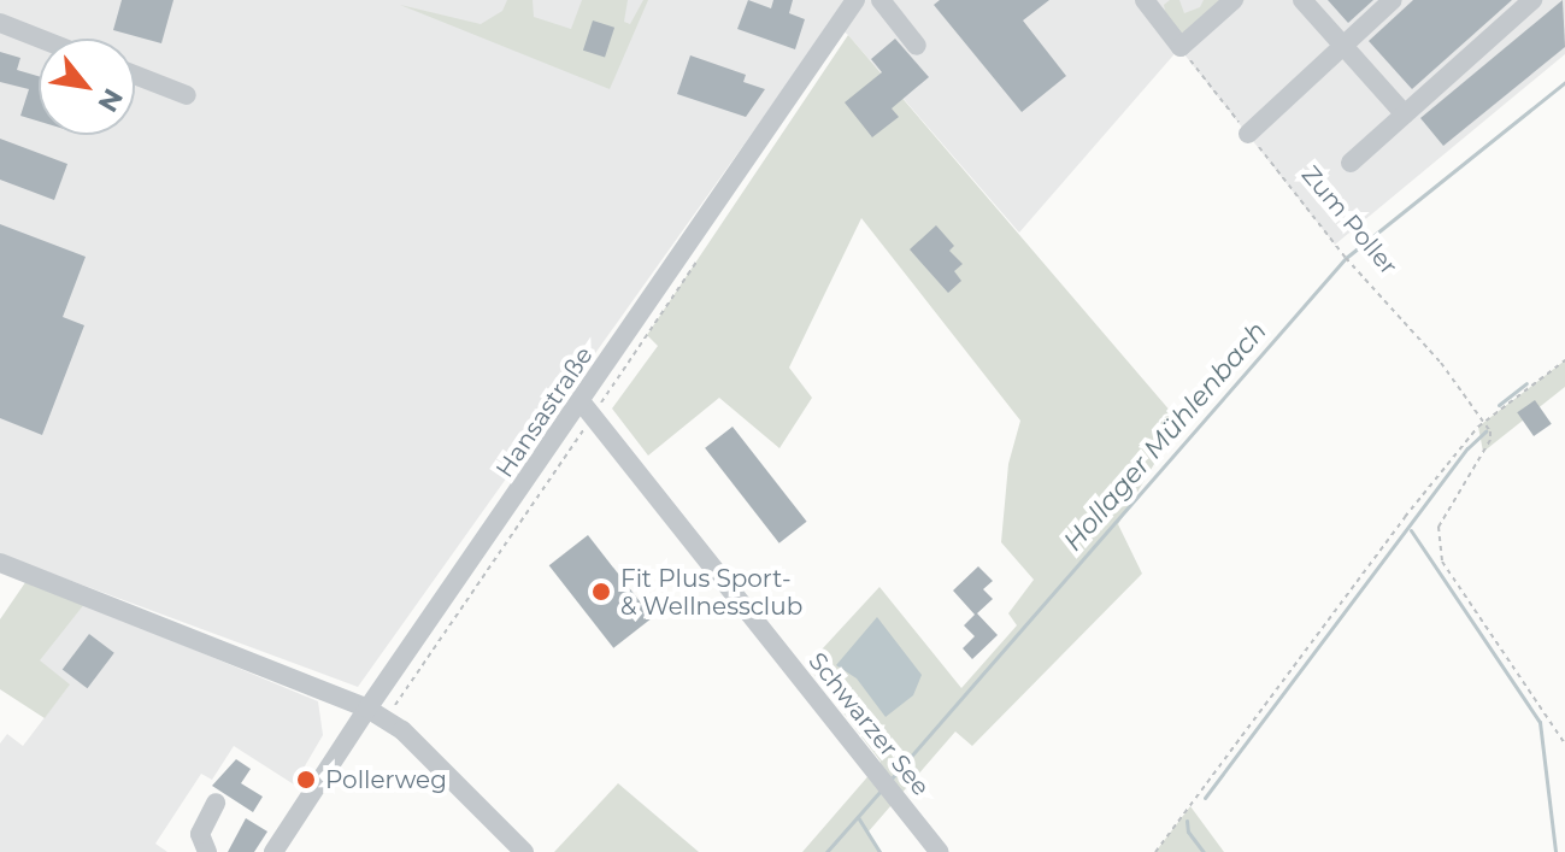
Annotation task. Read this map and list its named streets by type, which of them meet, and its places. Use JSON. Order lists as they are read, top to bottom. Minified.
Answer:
{"streets":{"street":["Hansastraße","Schwarzer See"],"path":["Zum Poller"]},"crossings":[["Hansastraße","Schwarzer See"]],"water":["Hollager Mühlenbach"],"places":["Fit Plus Sport- & Wellnessclub","Pollerweg"],"north":"bottom right"}
